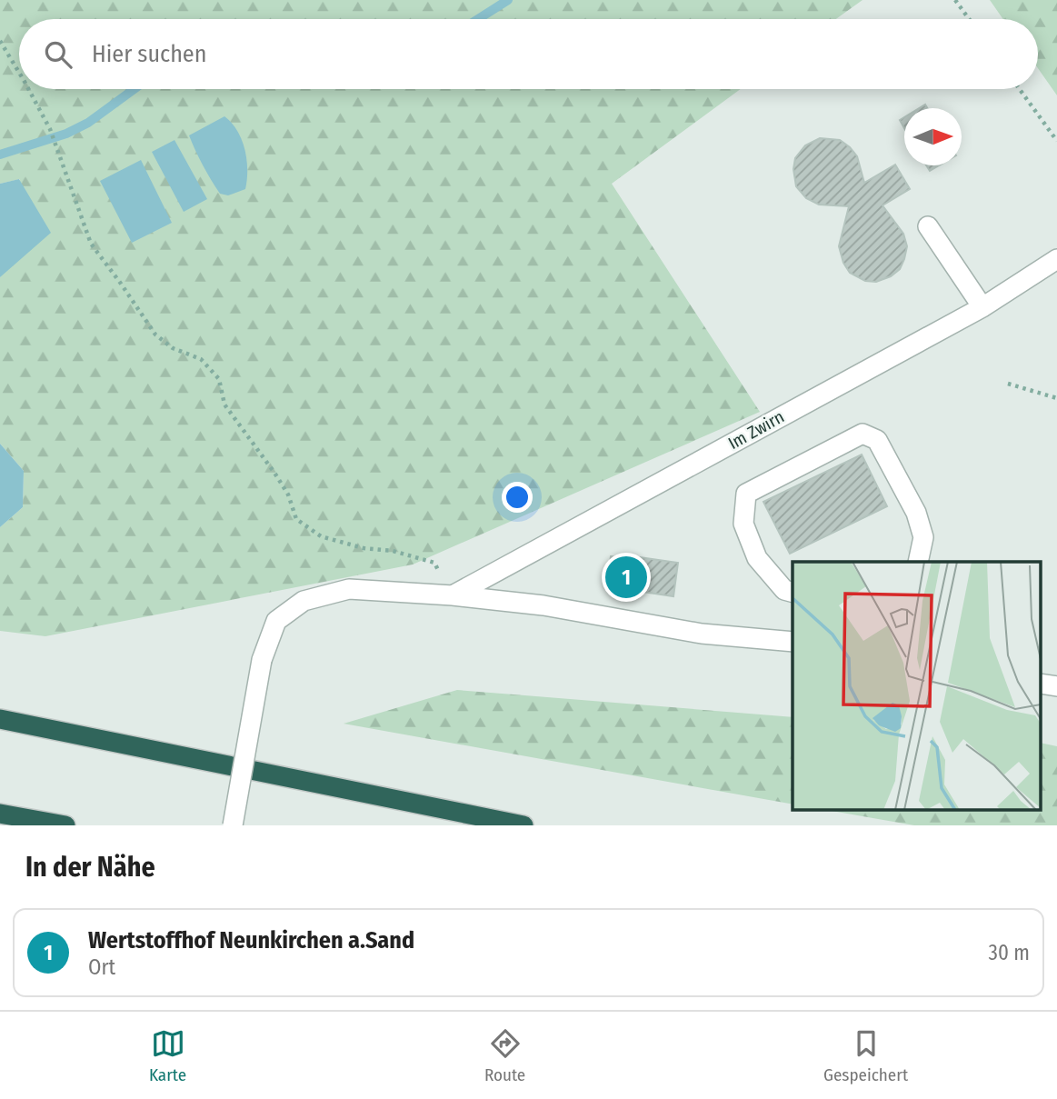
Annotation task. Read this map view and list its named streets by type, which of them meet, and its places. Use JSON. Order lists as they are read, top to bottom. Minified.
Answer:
{"streets":{"street":["Im Zwirn"]},"north":"right","page":{"search":"Hier suchen","pins":"1","heading":"In der Nähe","list":[{"mark":"1","name":"Wertstoffhof Neunkirchen a.Sand","note":"Ort","value":"30 m"}],"nav":["Karte","Route","Gespeichert"]}}
